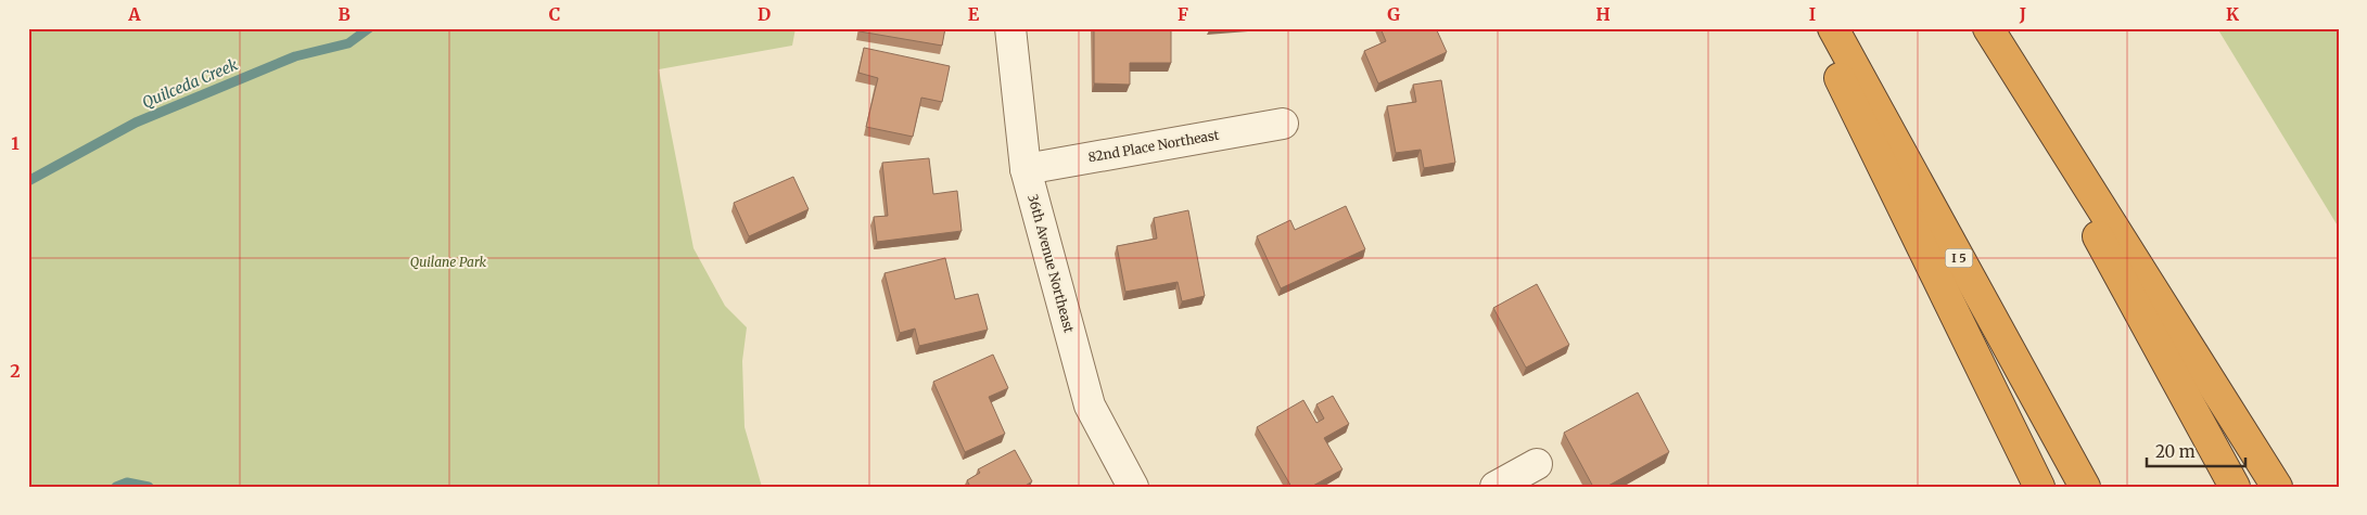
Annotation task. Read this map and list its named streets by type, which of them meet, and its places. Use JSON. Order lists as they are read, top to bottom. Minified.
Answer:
{"streets":{"highway":["I 5"],"street":["82nd Place Northeast","36th Avenue Northeast"]},"crossings":[["82nd Place Northeast","36th Avenue Northeast"]],"water":["Quilceda Creek"],"parks":["Quilane Park"],"scale_bar":"20 m","grid":{"columns":["A","B","C","D","E","F","G","H","I","J","K"],"rows":["1","2"]}}
